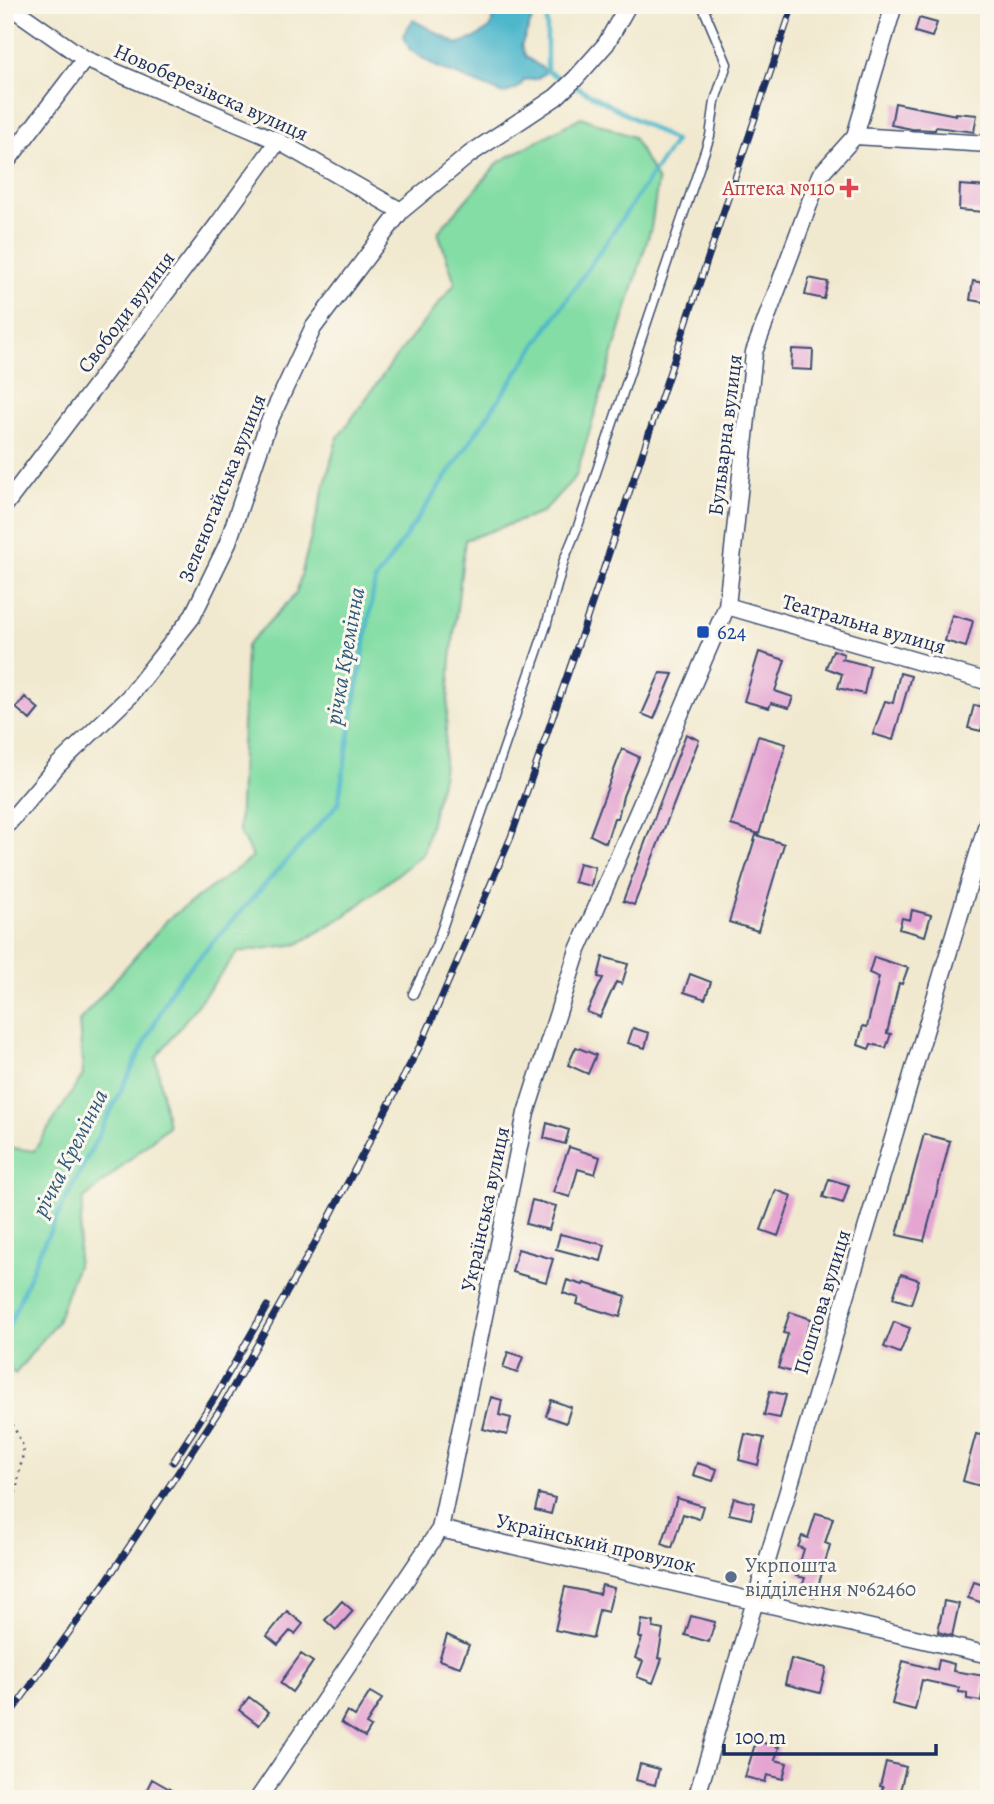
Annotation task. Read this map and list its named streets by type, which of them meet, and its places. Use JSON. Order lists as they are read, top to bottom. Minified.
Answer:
{"streets":{"street":["Новоберезівска вулиця","Свободи вулиця","Бульварна вулиця","Зеленогайська вулиця","Театральна вулиця","Українська вулиця","Поштова вулиця","Український провулок"]},"crossings":[["Новоберезівска вулиця","Свободи вулиця"],["Новоберезівска вулиця","Зеленогайська вулиця"],["Бульварна вулиця","Театральна вулиця"],["Бульварна вулиця","Українська вулиця"],["Театральна вулиця","Українська вулиця"],["Українська вулиця","Український провулок"],["Поштова вулиця","Український провулок"]],"water":["річка Кремінна"],"places":{"health":["Аптека №110"],"transit":["624"],"other":["Укрпошта відділення №62460"]},"scale_bar":"100 m"}
